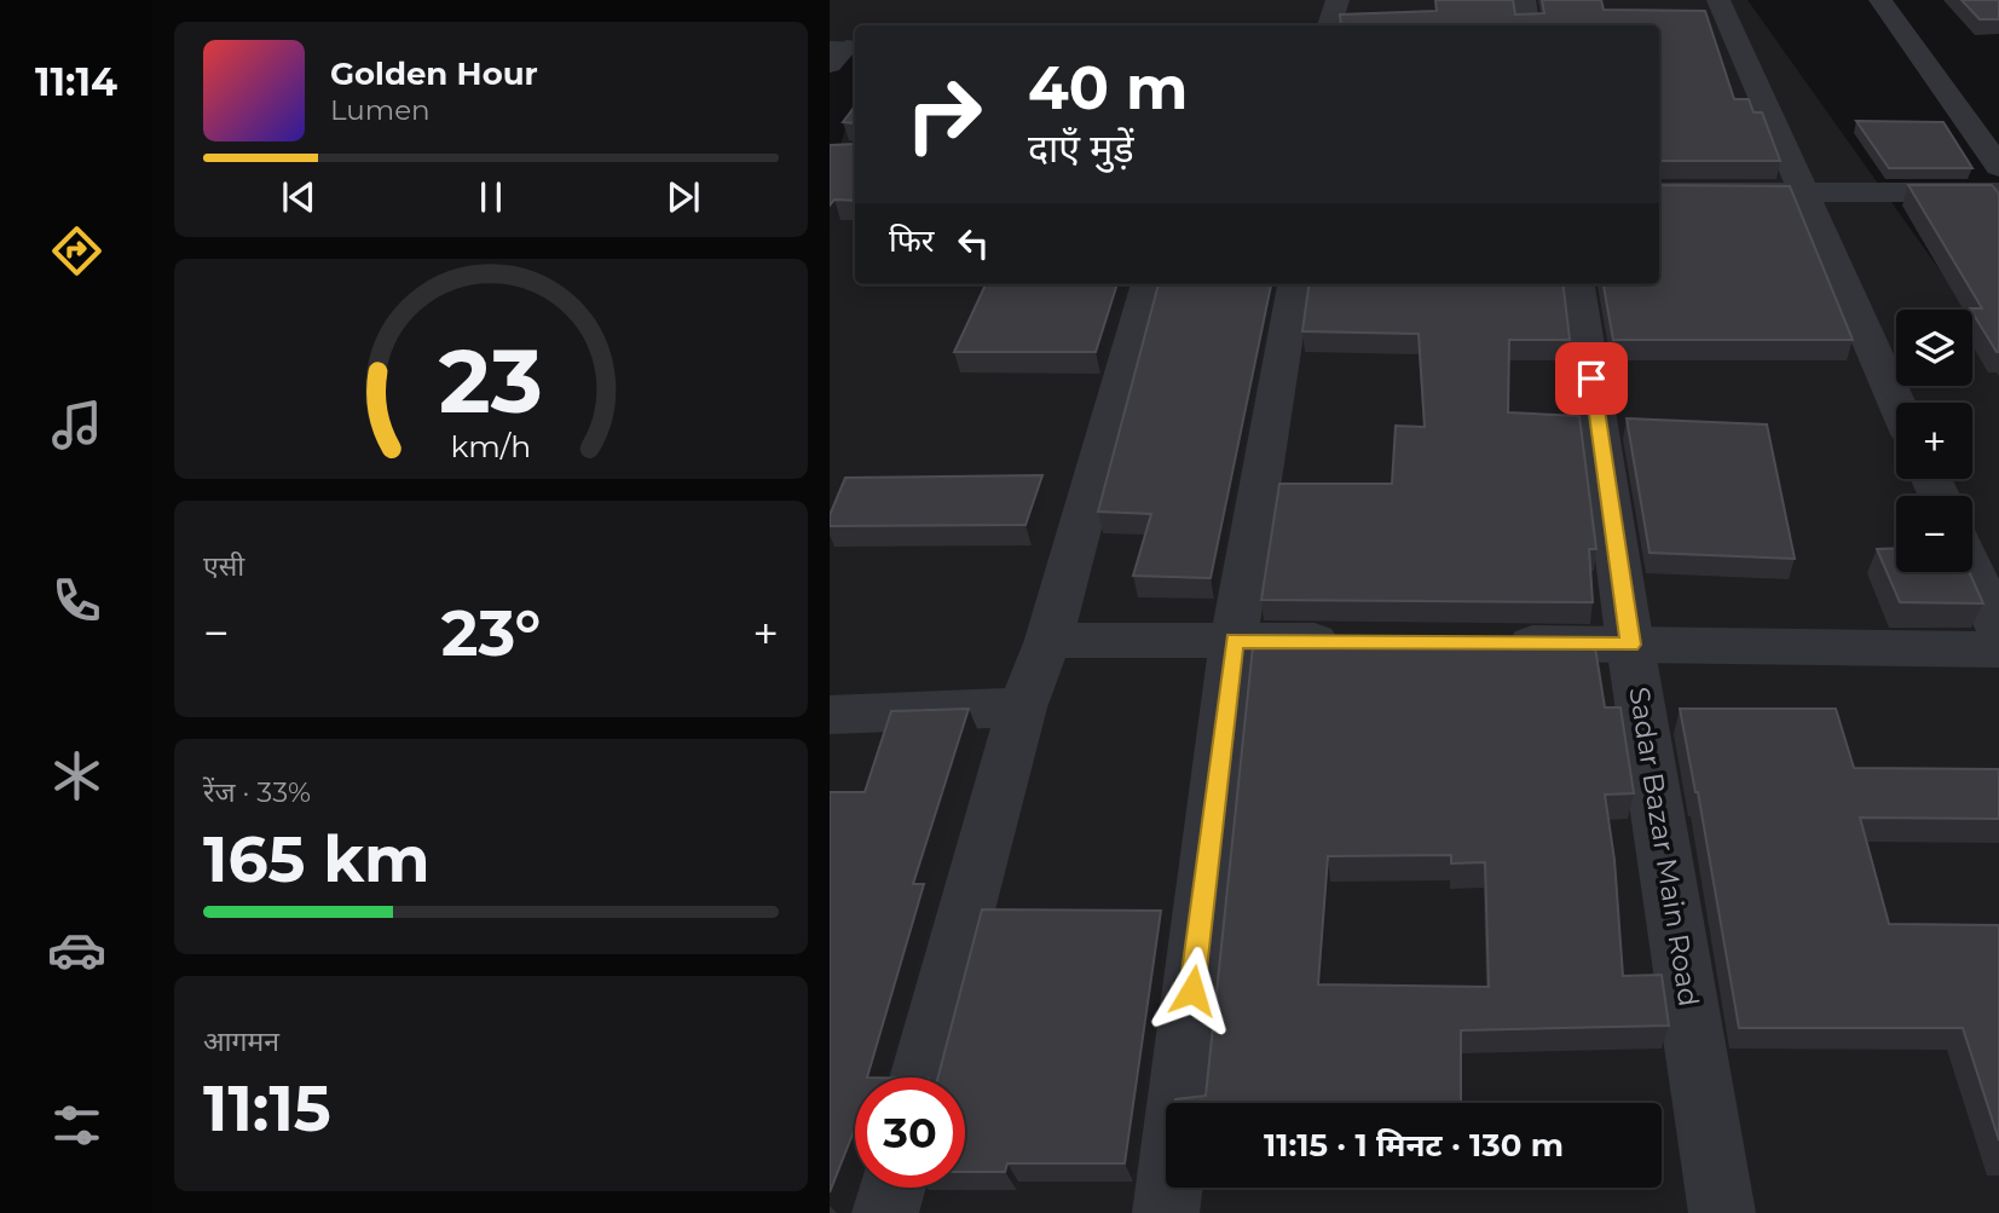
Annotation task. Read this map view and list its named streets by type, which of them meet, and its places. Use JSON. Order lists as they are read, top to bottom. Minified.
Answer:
{"streets":{"street":["Sadar Bazar Main Road"]},"page":{"tabs":"11:14","turn":["40 m","दाएँ मुड़ें"],"song":["Golden Hour","Lumen"],"then":"फिर","map_buttons":["+","−"],"tile":["एसी",["रेंज · 33%","165 km"],["आगमन","11:15"]],"heat":["−","23°","+"],"limit":"30","trip":"11:15 · 1 मिनट · 130 m","gauge":["23","km/h"]}}
